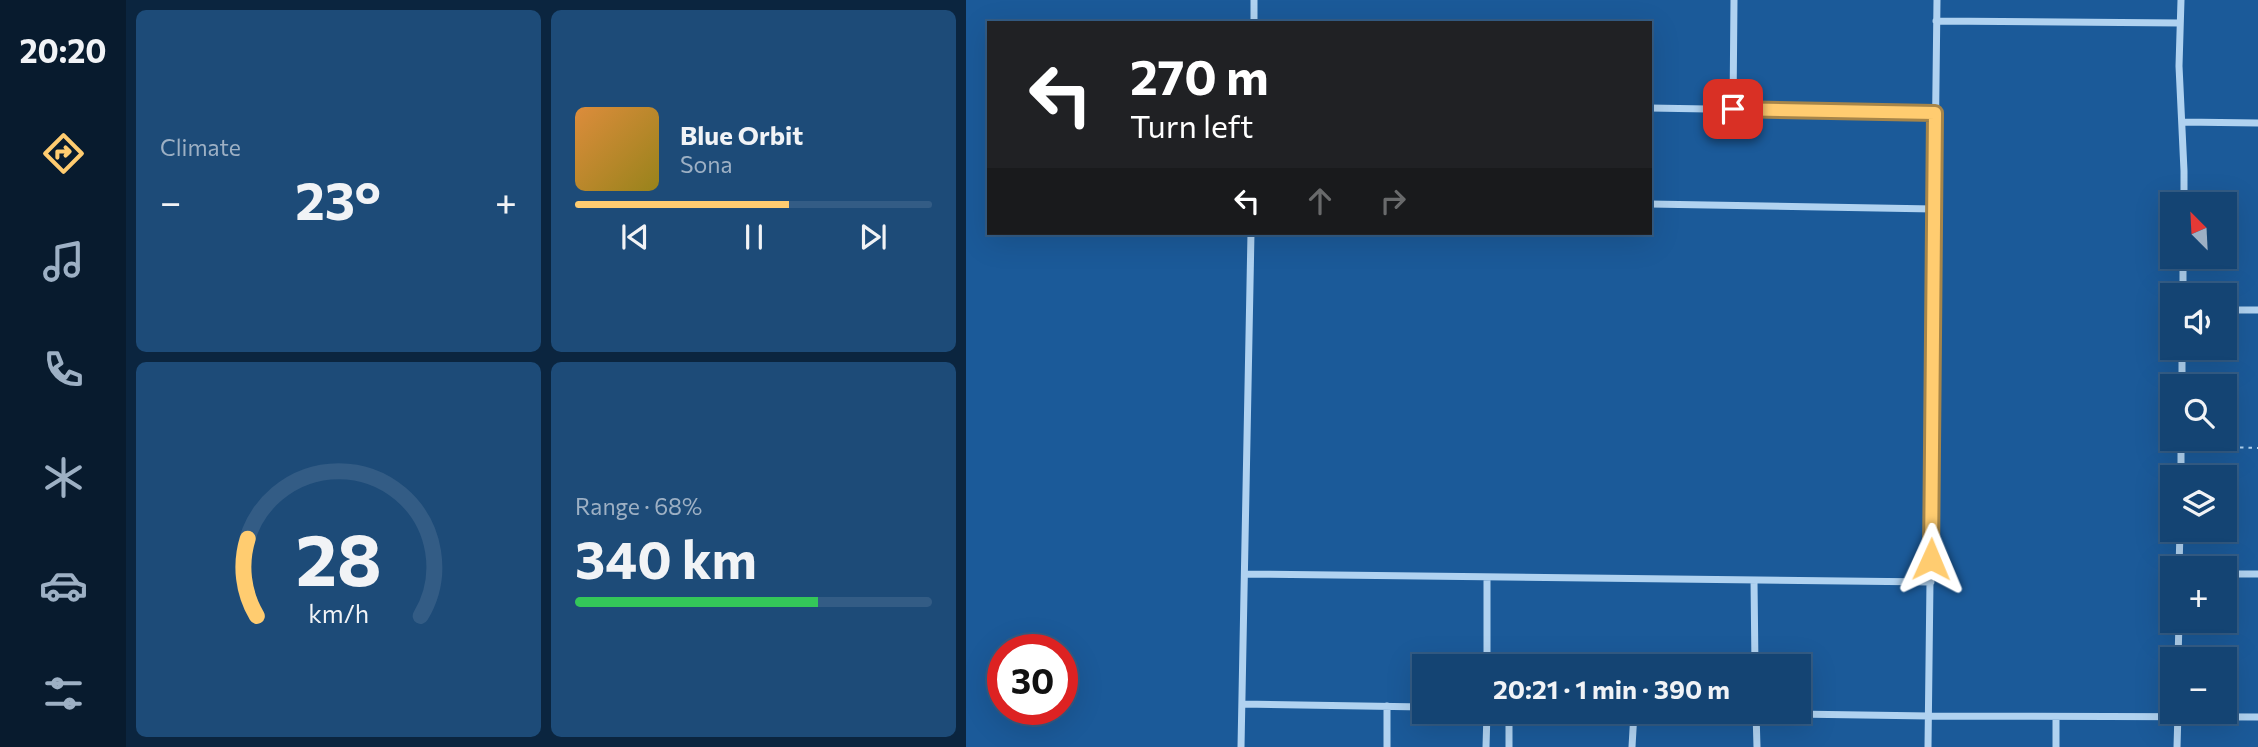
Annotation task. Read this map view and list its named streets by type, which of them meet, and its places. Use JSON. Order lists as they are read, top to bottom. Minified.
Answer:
{"north":"top left","page":{"tabs":"20:20","tile":["Climate",["Range · 68%","340 km"]],"turn":["270 m","Turn left"],"song":["Blue Orbit","Sona"],"heat":["−","23°","+"],"map_buttons":["+","−"],"limit":"30","trip":"20:21 · 1 min · 390 m","gauge":["28","km/h"]}}
